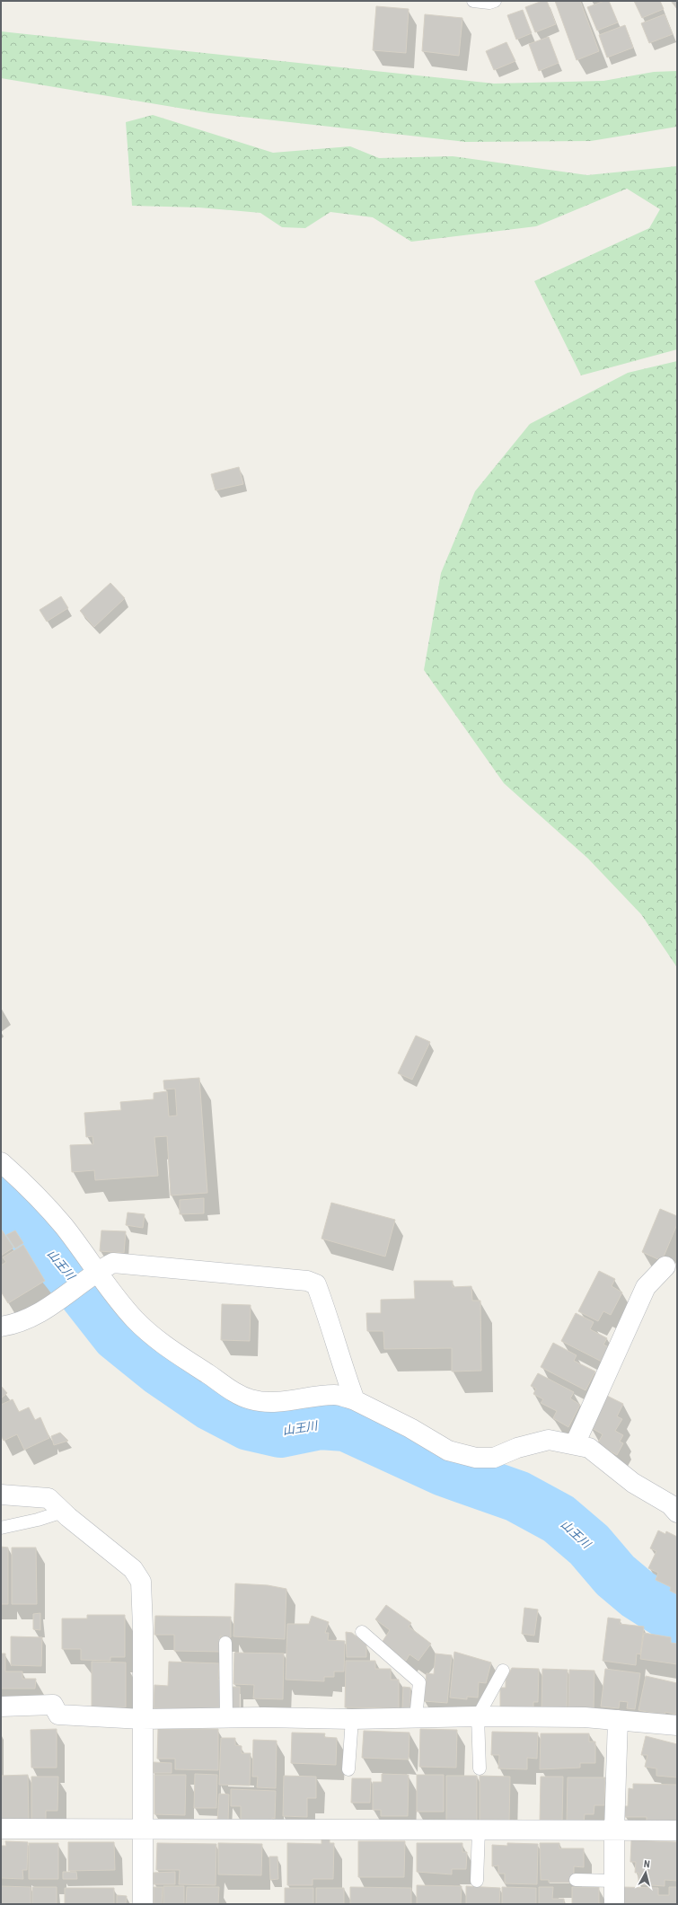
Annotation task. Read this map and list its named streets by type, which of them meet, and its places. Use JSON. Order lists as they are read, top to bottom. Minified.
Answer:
{"water":["山王川"],"north":"top"}
